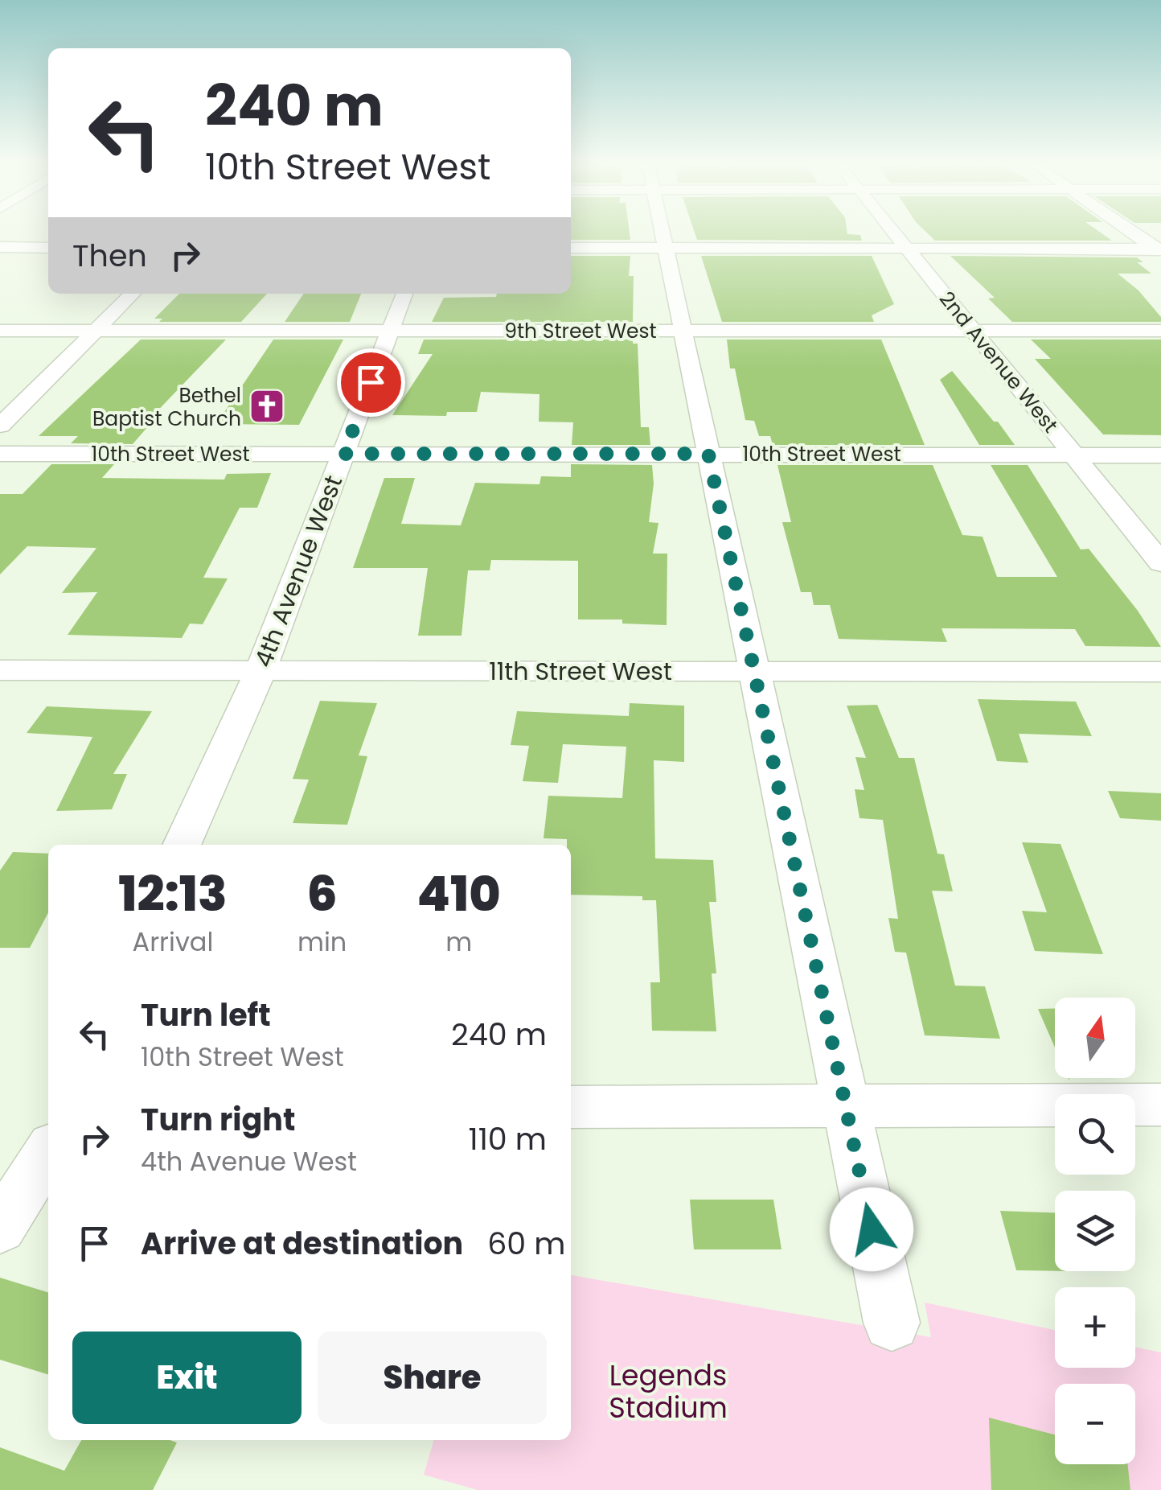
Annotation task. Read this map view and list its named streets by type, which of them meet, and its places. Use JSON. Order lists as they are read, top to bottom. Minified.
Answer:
{"streets":{"street":["9th Street West","2nd Avenue West","10th Street West","4th Avenue West","11th Street West"]},"crossings":[["9th Street West","2nd Avenue West"],["9th Street West","4th Avenue West"],["2nd Avenue West","10th Street West"],["10th Street West","4th Avenue West"],["4th Avenue West","11th Street West"]],"parks":["Legends Stadium"],"places":{"church":["Bethel Baptist Church"]},"north":"top","page":{"turn":["240 m","10th Street West"],"then":"Then","eta":["12:13","Arrival","6","min","410","m"],"list":[{"name":"Turn left","note":"10th Street West","value":"240 m"},{"name":"Turn right","note":"4th Avenue West","value":"110 m"},{"name":"Arrive at destination","value":"60 m"}],"map_buttons":["+","−"],"buttons":["Exit","Share"]}}
